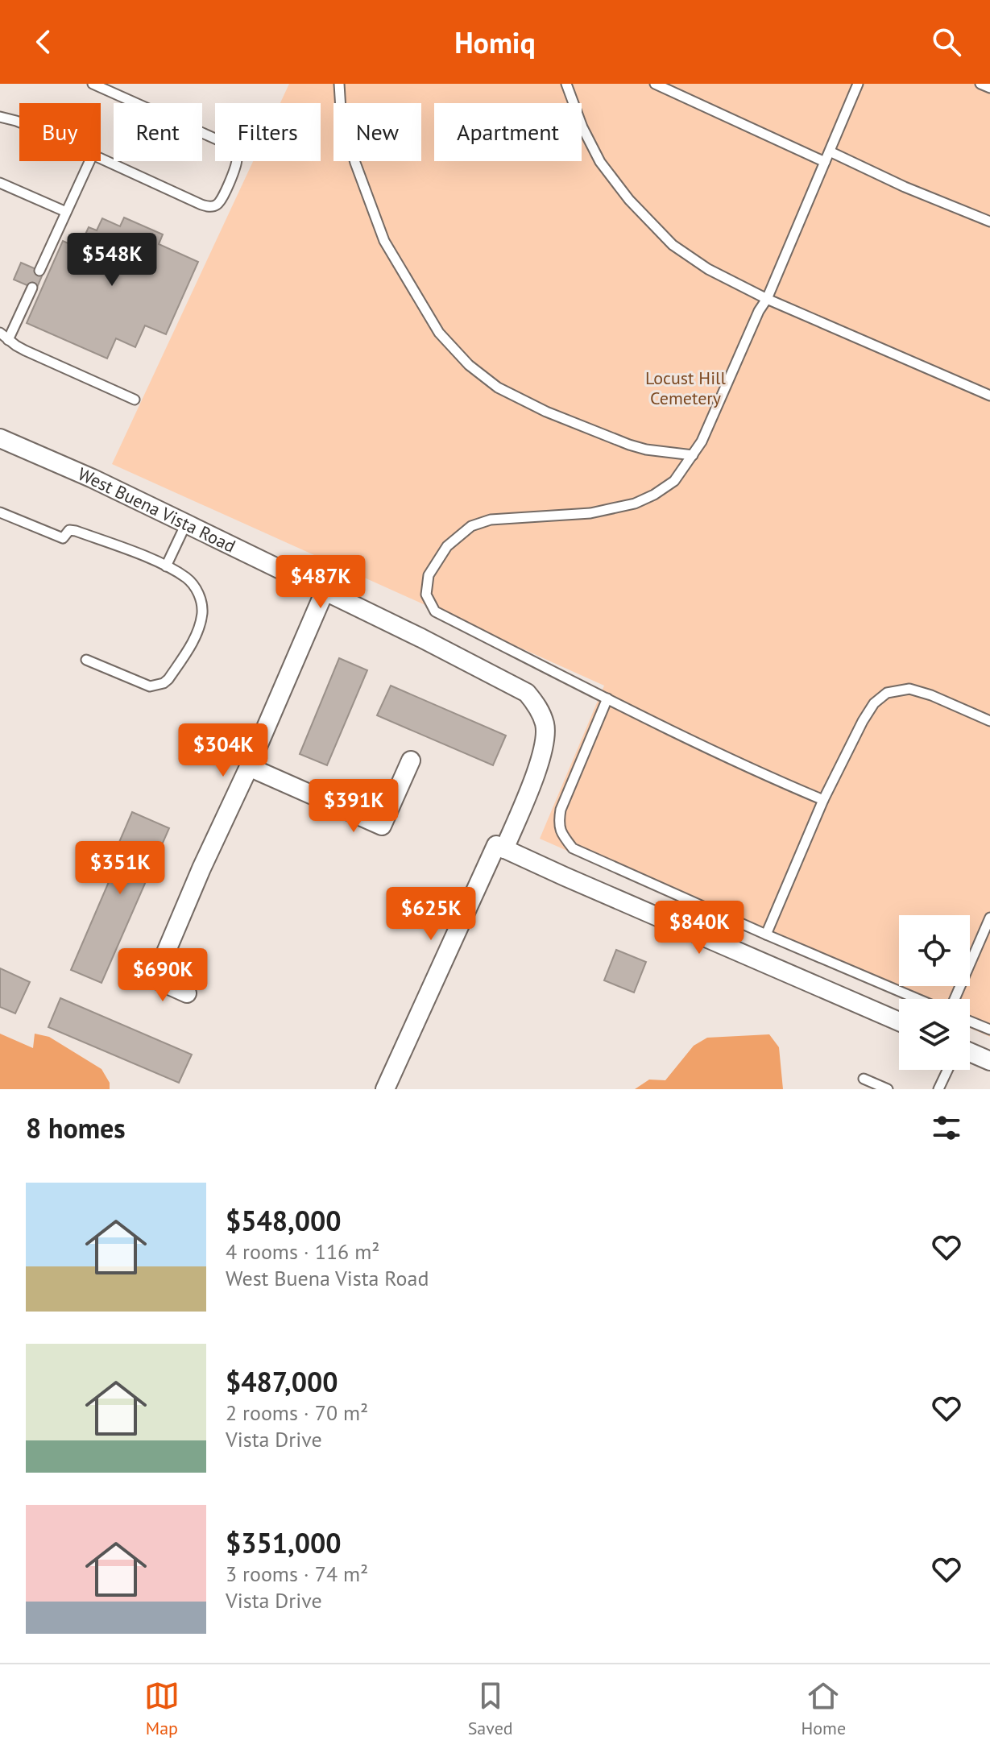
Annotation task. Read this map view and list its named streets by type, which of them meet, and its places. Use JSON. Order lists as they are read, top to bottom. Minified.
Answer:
{"streets":{"street":["West Buena Vista Road"]},"parks":["Locust Hill Cemetery"],"page":{"header":"Homiq","chip":["Buy","Rent","Filters","New","Apartment"],"price":["$548K","$487K","$304K","$391K","$351K","$625K","$840K","$690K"],"heading":"8 homes","list":[{"name":"$548,000","note":"4 rooms · 116 m² · West Buena Vista Road"},{"name":"$487,000","note":"2 rooms · 70 m² · Vista Drive"},{"name":"$351,000","note":"3 rooms · 74 m² · Vista Drive"}],"tabs":["Map","Saved","Home"]}}
